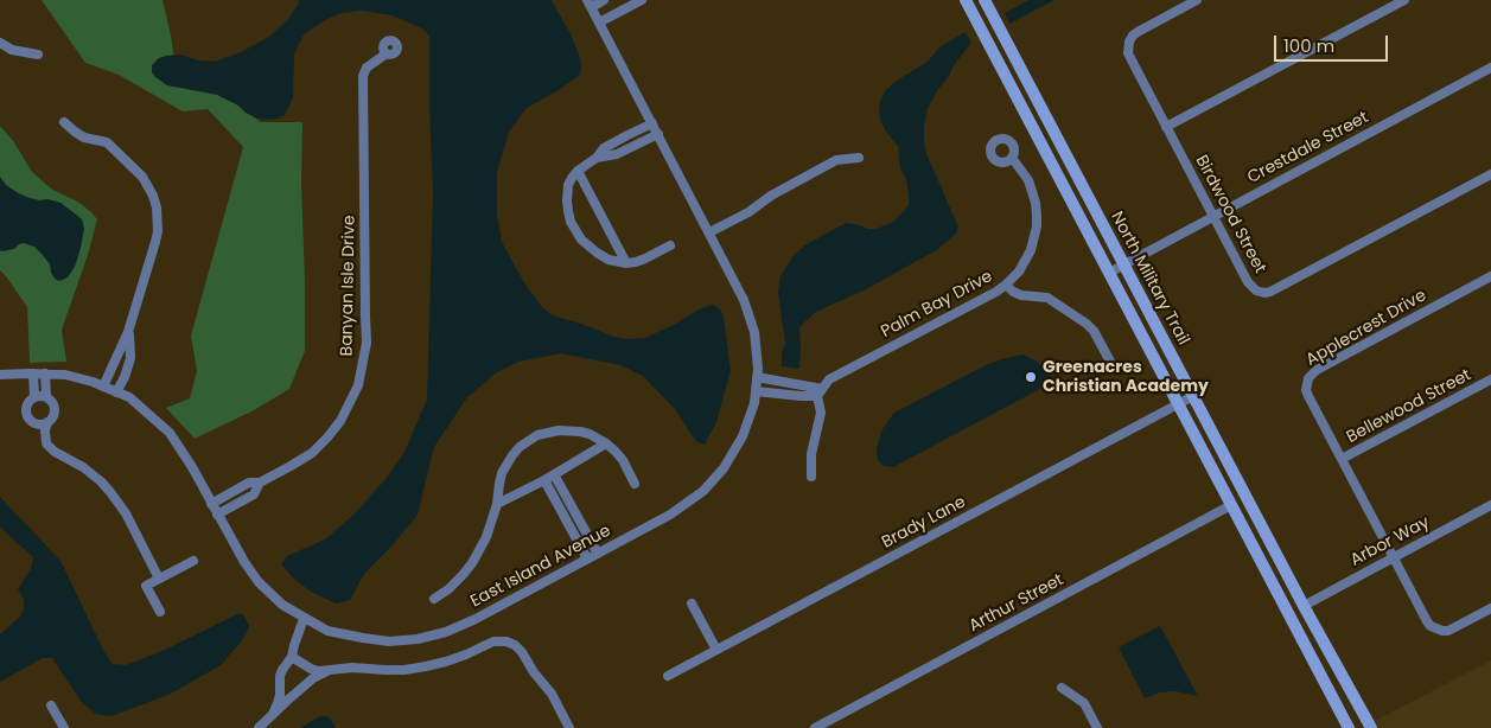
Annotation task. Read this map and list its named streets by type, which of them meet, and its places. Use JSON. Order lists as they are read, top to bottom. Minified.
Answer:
{"streets":{"main road":["North Military Trail"],"street":["Crestdale Street","Birdwood Street","Banyan Isle Drive","Palm Bay Drive","Applecrest Drive","Bellewood Street","Brady Lane","Arbor Way","East Island Avenue","Arthur Street"]},"crossings":[["Crestdale Street","Birdwood Street"],["Crestdale Street","North Military Trail"],["North Military Trail","Brady Lane"],["North Military Trail","Arbor Way"],["North Military Trail","Arthur Street"],["Banyan Isle Drive","East Island Avenue"],["Applecrest Drive","Bellewood Street"],["Applecrest Drive","Arbor Way"]],"places":["Greenacres Christian Academy"],"scale_bar":"100 m"}
